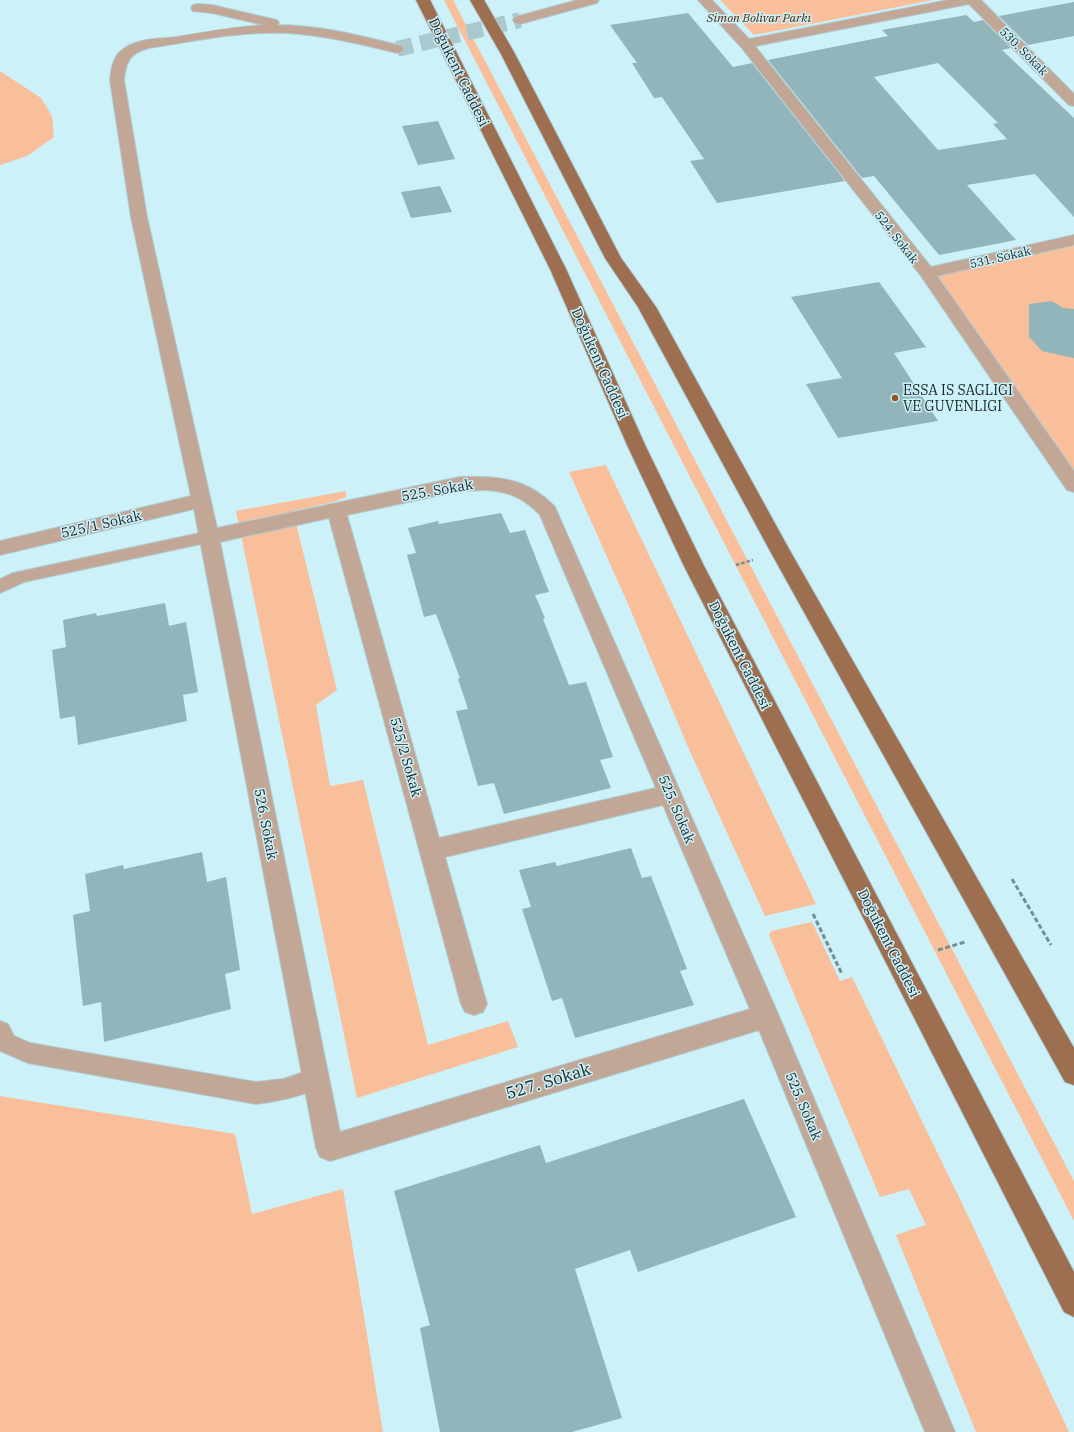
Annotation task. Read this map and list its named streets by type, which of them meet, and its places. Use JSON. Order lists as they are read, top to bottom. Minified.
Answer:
{"streets":{"main road":["Doğukent Caddesi"],"street":["530. Sokak","524. Sokak","531. Sokak","525. Sokak","525/1 Sokak","525/2 Sokak","526. Sokak","527. Sokak"]},"crossings":[["524. Sokak","531. Sokak"],["525. Sokak","525/2 Sokak"],["525. Sokak","526. Sokak"],["525. Sokak","527. Sokak"],["525/1 Sokak","526. Sokak"],["526. Sokak","527. Sokak"]],"parks":["Simon Bolivar Parkı"],"places":["ESSA IS SAGLIGI VE GUVENLIGI"]}
